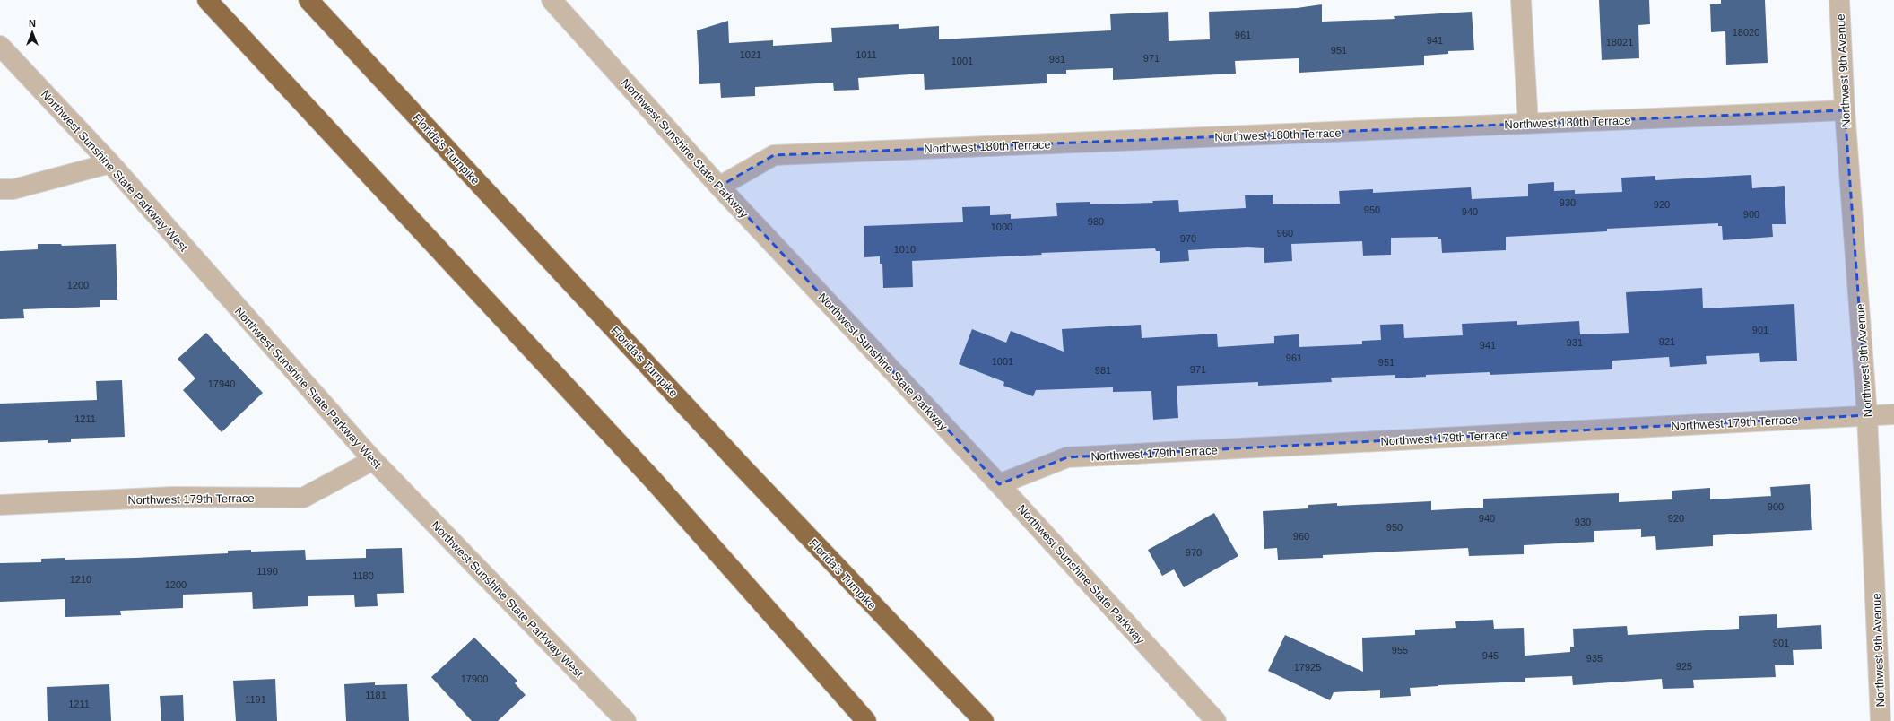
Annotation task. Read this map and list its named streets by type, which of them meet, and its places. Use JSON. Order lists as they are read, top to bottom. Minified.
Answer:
{"streets":{"highway":["Florida's Turnpike"],"street":["Northwest 9th Avenue","Northwest 180th Terrace","Northwest Sunshine State Parkway","Northwest Sunshine State Parkway West","Northwest 179th Terrace"]},"crossings":[["Northwest 9th Avenue","Northwest 180th Terrace"],["Northwest 9th Avenue","Northwest 179th Terrace"],["Northwest 180th Terrace","Northwest Sunshine State Parkway"],["Northwest Sunshine State Parkway","Northwest 179th Terrace"],["Northwest Sunshine State Parkway West","Northwest 179th Terrace"]],"house_numbers":["18020","961","941","18021","951","1021","1011","971","981","1001","930","920","950","940","900","980","1000","960","970","1010","1200","901","921","931","941","961","1001","951","971","981","17940","1211","900","940","920","930","950","960","970","1190","1180","1210","1200","901","955","945","935","925","17925","17900","1181","1191","1211"],"north":"top"}
